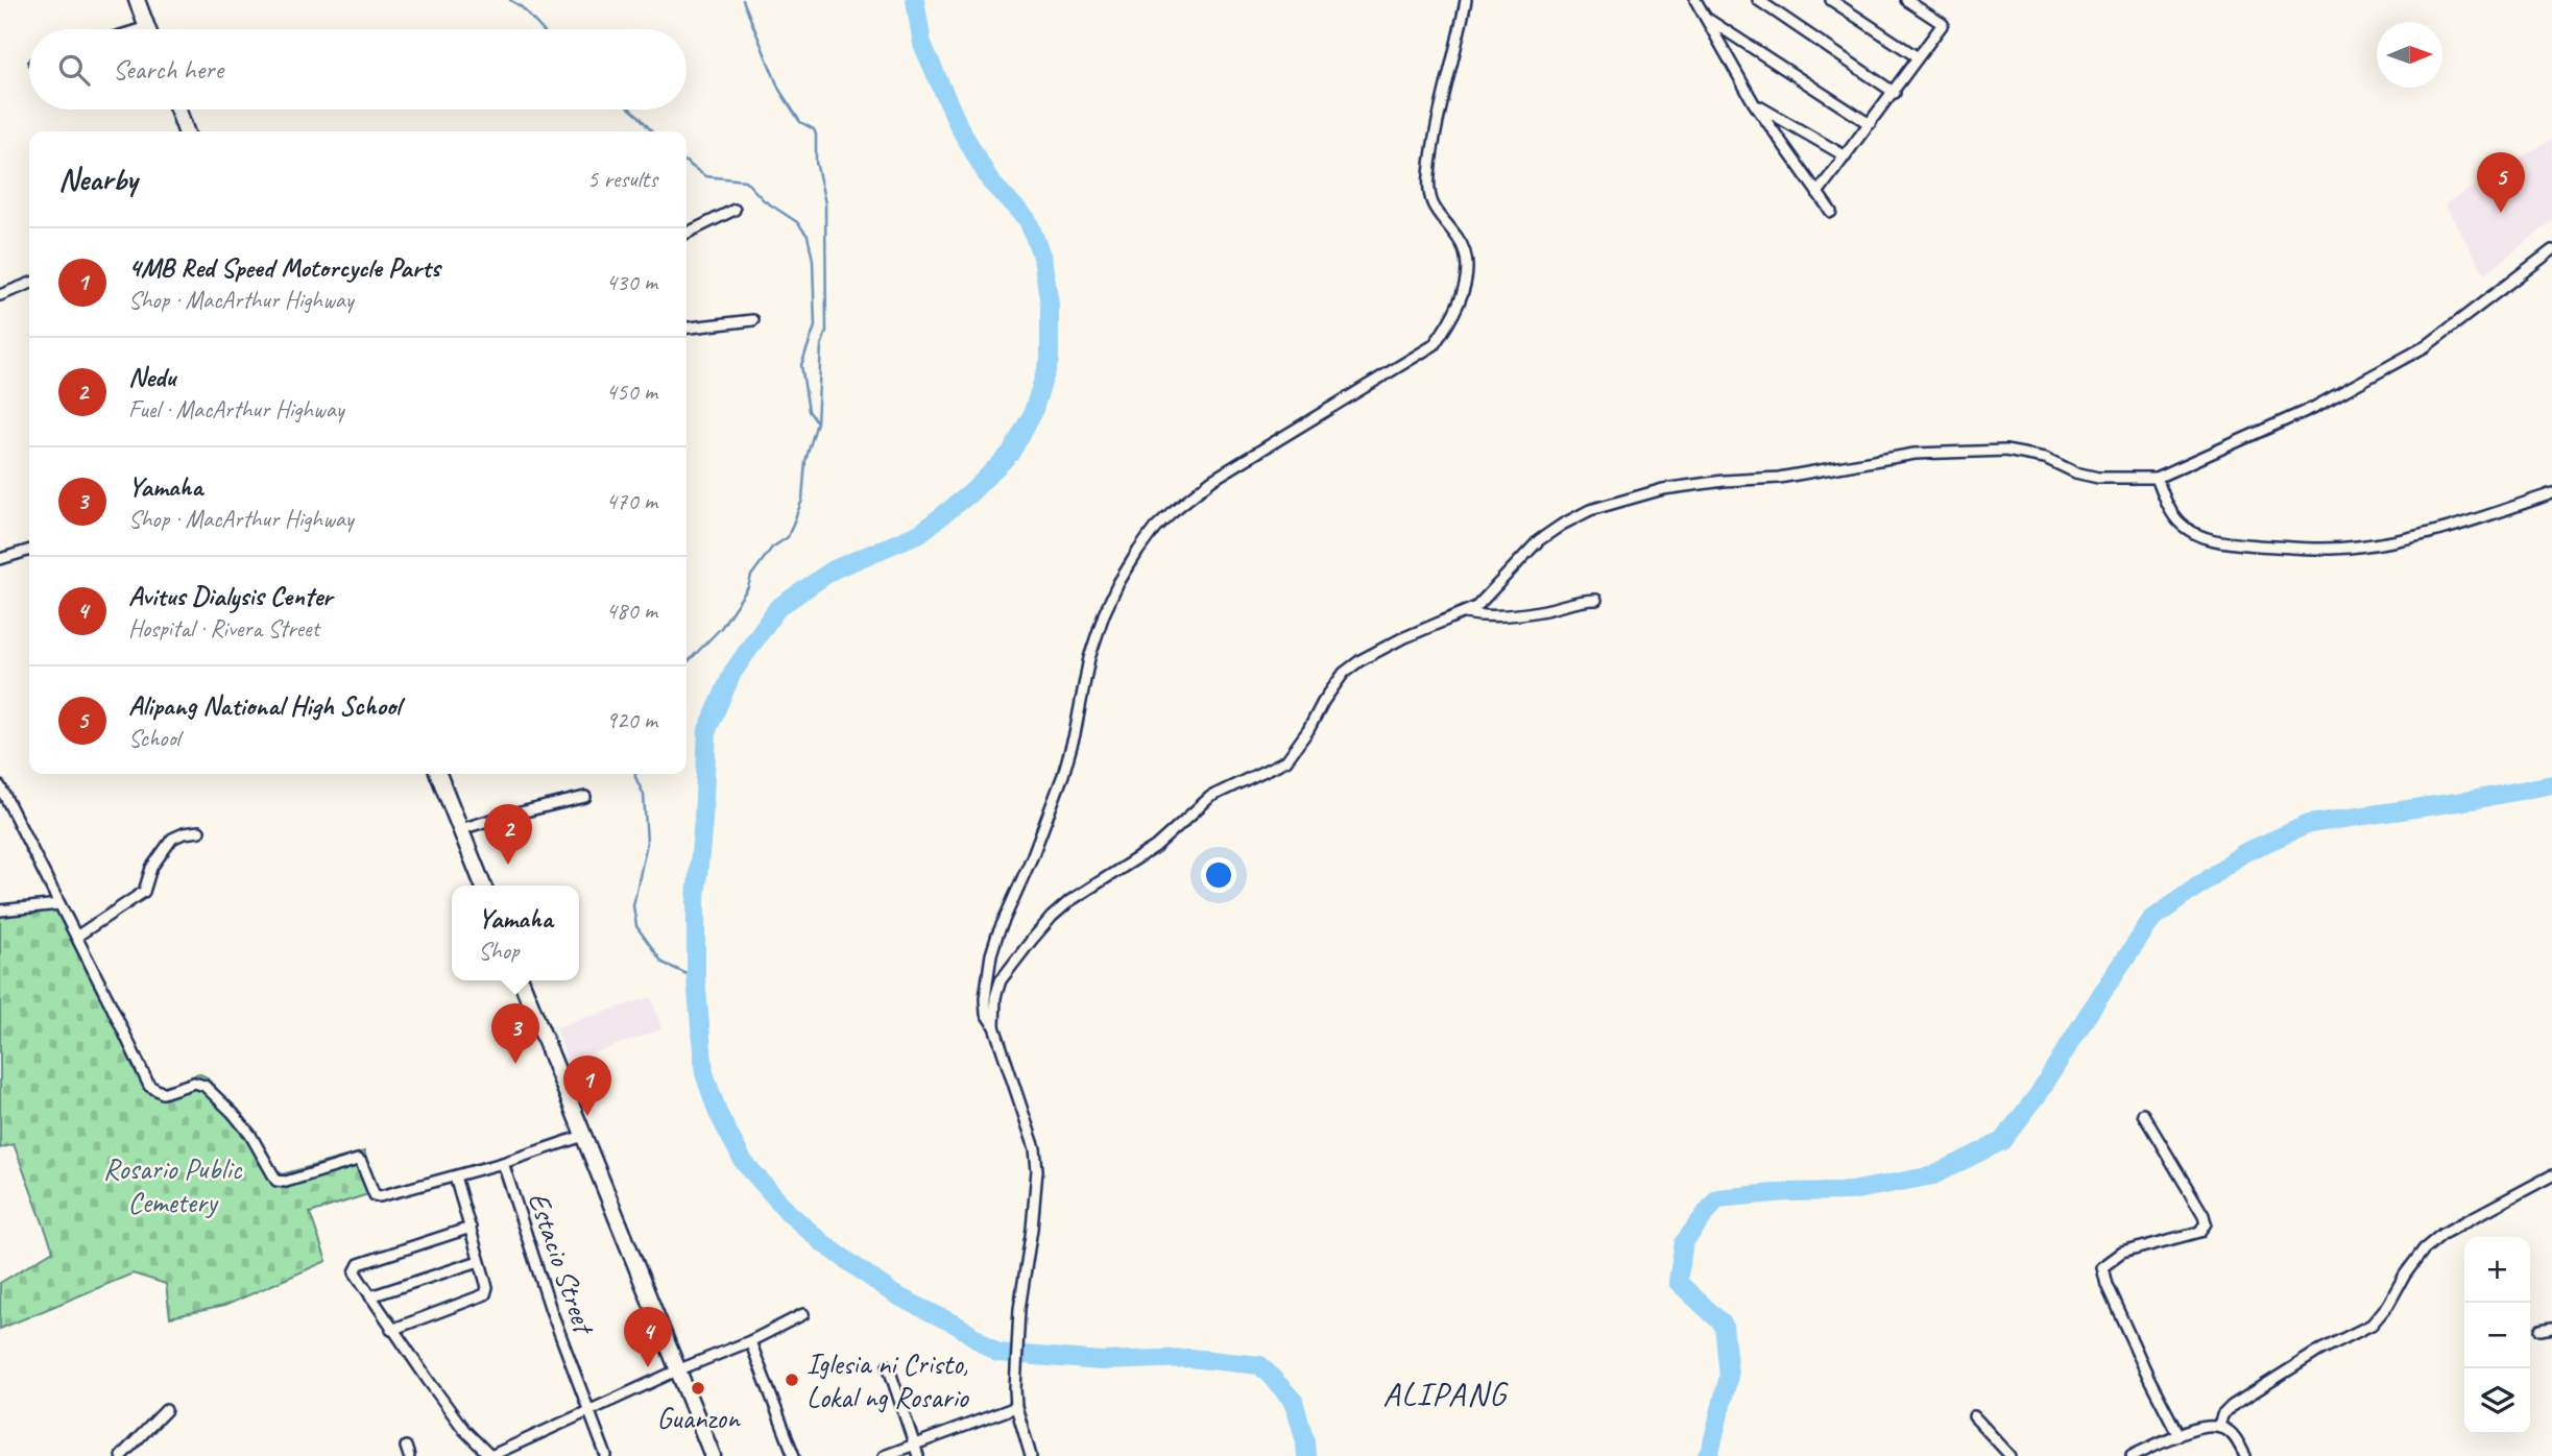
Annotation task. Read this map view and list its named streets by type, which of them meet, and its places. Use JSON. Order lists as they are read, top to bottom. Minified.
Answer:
{"streets":{"street":["Estacio Street"]},"districts":["ALIPANG"],"parks":["Rosario Public Cemetery"],"places":["Iglesia ni Cristo, Lokal ng Rosario","Guanzon"],"north":"right","page":{"search":"Search here","heading":["Nearby","5 results"],"pins":["5","2","3","1","4"],"list":[{"mark":"1","name":"4MB Red Speed Motorcycle Parts","note":"Shop · MacArthur Highway","value":"430 m"},{"mark":"2","name":"Nedu","note":"Fuel · MacArthur Highway","value":"450 m"},{"mark":"3","name":"Yamaha","note":"Shop · MacArthur Highway","value":"470 m"},{"mark":"4","name":"Avitus Dialysis Center","note":"Hospital · Rivera Street","value":"480 m"},{"mark":"5","name":"Alipang National High School","note":"School","value":"920 m"}],"popup":["Yamaha","Shop"],"map_buttons":["+","−"]}}
